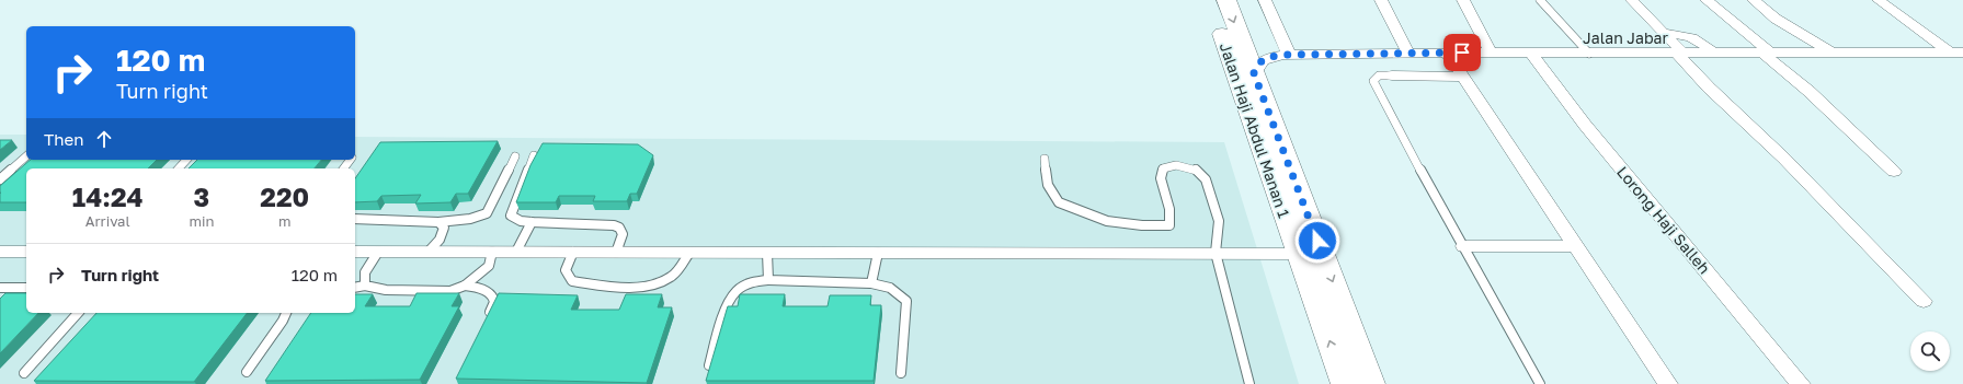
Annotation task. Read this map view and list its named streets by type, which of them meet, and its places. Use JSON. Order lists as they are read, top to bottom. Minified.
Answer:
{"streets":{"street":["Jalan Jabar","Jalan Haji Abdul Manan 1","Lorong Haji Salleh"]},"crossings":[["Jalan Jabar","Lorong Haji Salleh"]],"page":{"turn":["120 m","Turn right"],"then":"Then","eta":["14:24","Arrival","3","min","220","m"],"list":[{"name":"Turn right","value":"120 m"}]}}
